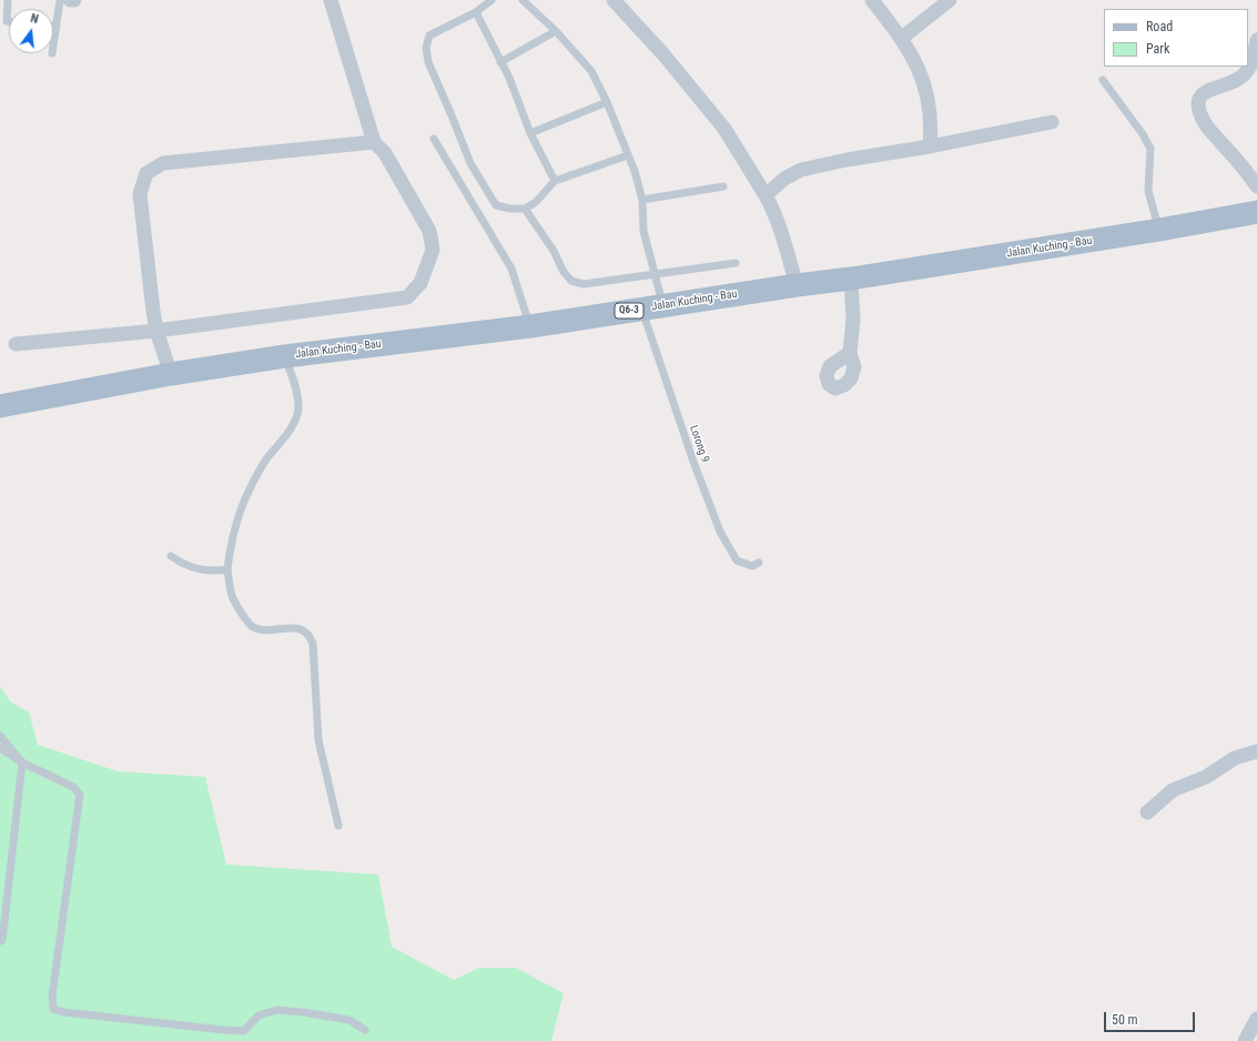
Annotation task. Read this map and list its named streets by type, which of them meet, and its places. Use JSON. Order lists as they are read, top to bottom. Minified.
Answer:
{"streets":{"main road":["Jalan Kuching - Bau","Q6-3"],"lane":["Lorong 9"]},"crossings":[["Jalan Kuching - Bau","Lorong 9"]],"legend":["Road","Park"],"scale_bar":"50 m","north":"top"}
